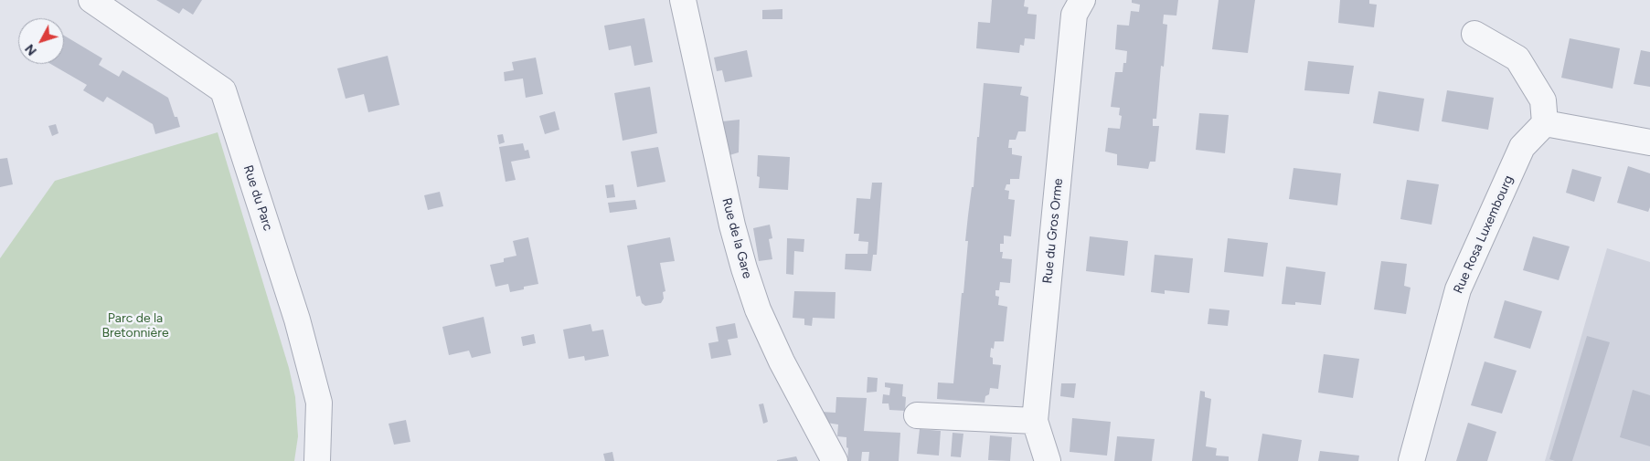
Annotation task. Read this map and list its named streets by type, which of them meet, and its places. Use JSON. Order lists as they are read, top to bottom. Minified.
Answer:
{"streets":{"street":["Rue du Parc","Rue du Gros Orme","Rue Rosa Luxembourg","Rue de la Gare"]},"parks":["Parc de la Bretonnière"],"north":"bottom left"}
